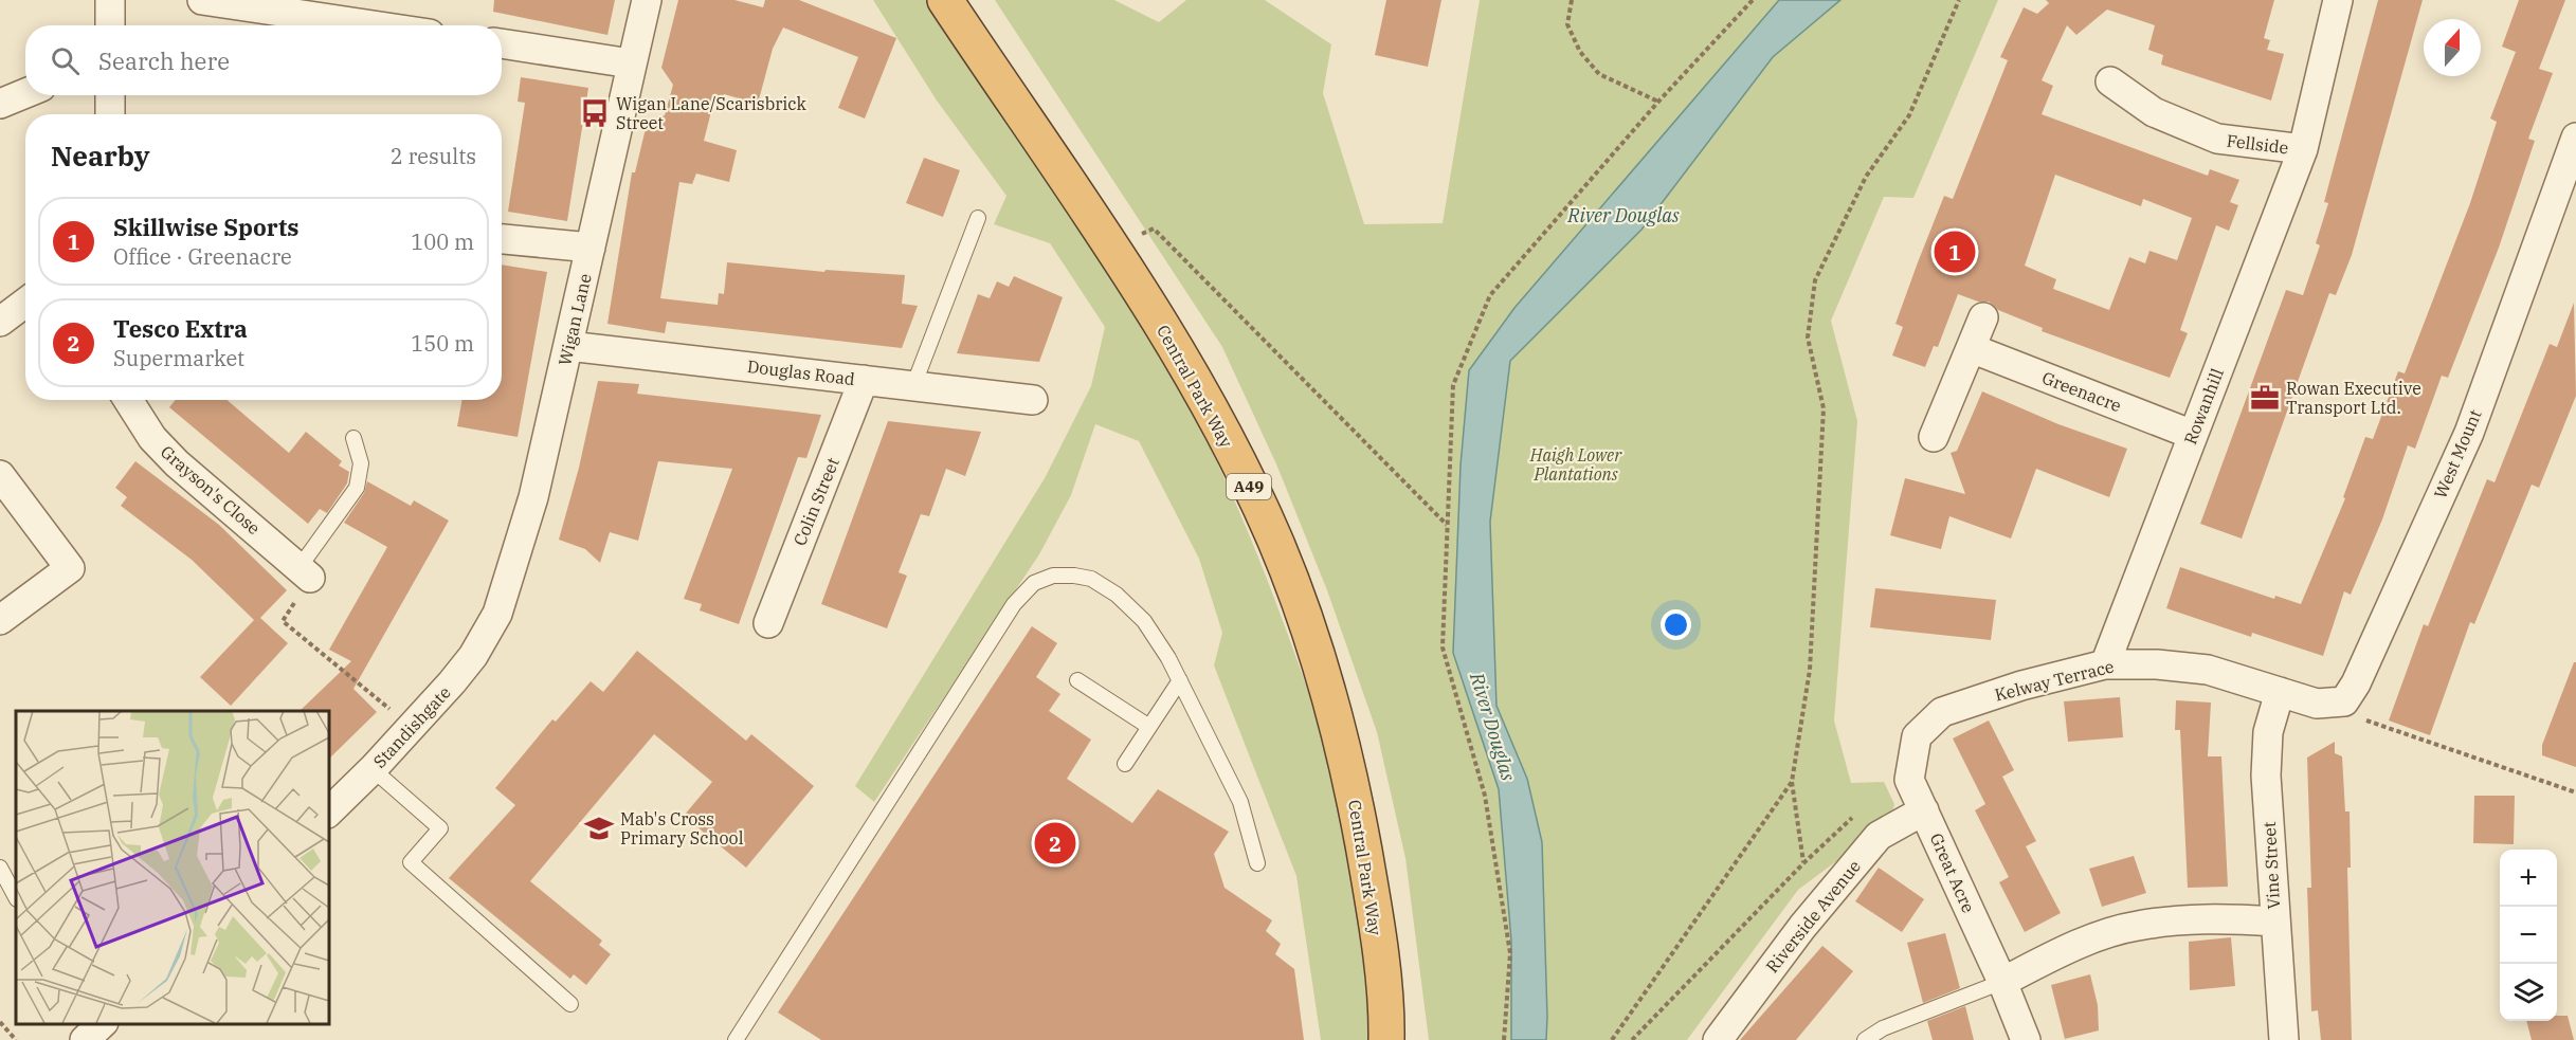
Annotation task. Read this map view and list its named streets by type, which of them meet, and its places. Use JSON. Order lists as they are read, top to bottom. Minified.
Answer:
{"streets":{"highway":["Central Park Way","A49"],"street":["Fellside","Wigan Lane","Douglas Road","Greenacre","Rowanhill","West Mount","Grayson's Close","Colin Street","Kelway Terrace","Standishgate","Vine Street","Great Acre","Riverside Avenue"]},"crossings":[["Fellside","Rowanhill"],["Wigan Lane","Douglas Road"],["Wigan Lane","Standishgate"],["Douglas Road","Colin Street"],["Greenacre","Rowanhill"],["Rowanhill","Kelway Terrace"],["Kelway Terrace","Vine Street"],["Kelway Terrace","Great Acre"],["Great Acre","Riverside Avenue"]],"water":["River Douglas"],"parks":["Haigh Lower Plantations"],"places":{"bus stop":["Wigan Lane/Scarisbrick Street"],"office":["Rowan Executive Transport Ltd."],"school or university":["Mab's Cross Primary School"]},"north":"top","page":{"search":"Search here","heading":["Nearby","2 results"],"list":[{"mark":"1","name":"Skillwise Sports","note":"Office · Greenacre","value":"100 m"},{"mark":"2","name":"Tesco Extra","note":"Supermarket","value":"150 m"}],"pins":["1","2"],"map_buttons":["+","−"]}}
